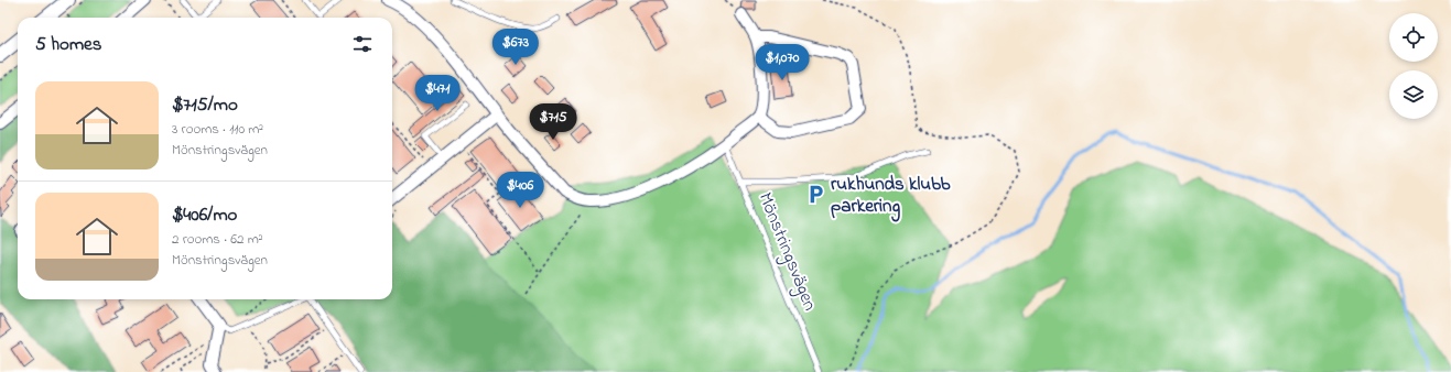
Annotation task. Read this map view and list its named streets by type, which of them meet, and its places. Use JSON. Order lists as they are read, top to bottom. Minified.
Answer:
{"streets":{"lane":["Mönstringsvägen"]},"places":{"parking":["rukhunds klubb parkering"]},"page":{"heading":"5 homes","price":["$673","$1,070","$471","$715","$406"],"list":[{"name":"$715/mo","note":"3 rooms · 110 m² · Mönstringsvägen"},{"name":"$406/mo","note":"2 rooms · 62 m² · Mönstringsvägen"}]}}
